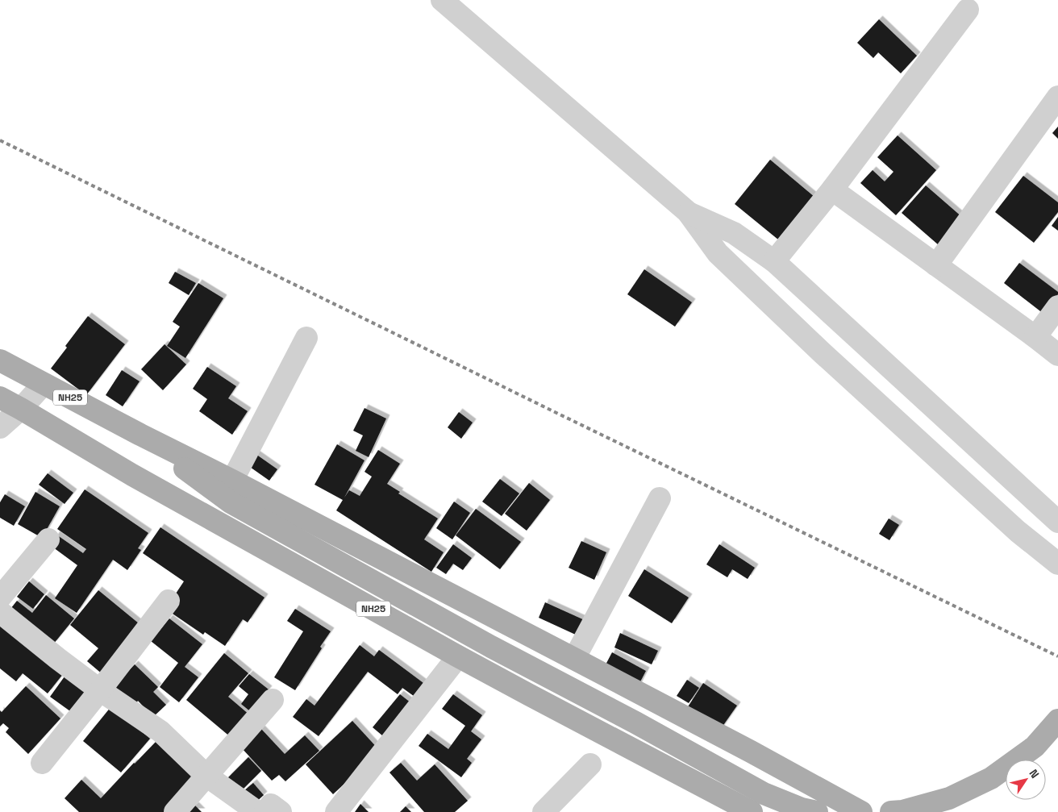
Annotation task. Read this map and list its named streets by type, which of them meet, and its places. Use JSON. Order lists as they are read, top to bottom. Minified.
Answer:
{"streets":{"main road":["NH25"]},"north":"top right"}
